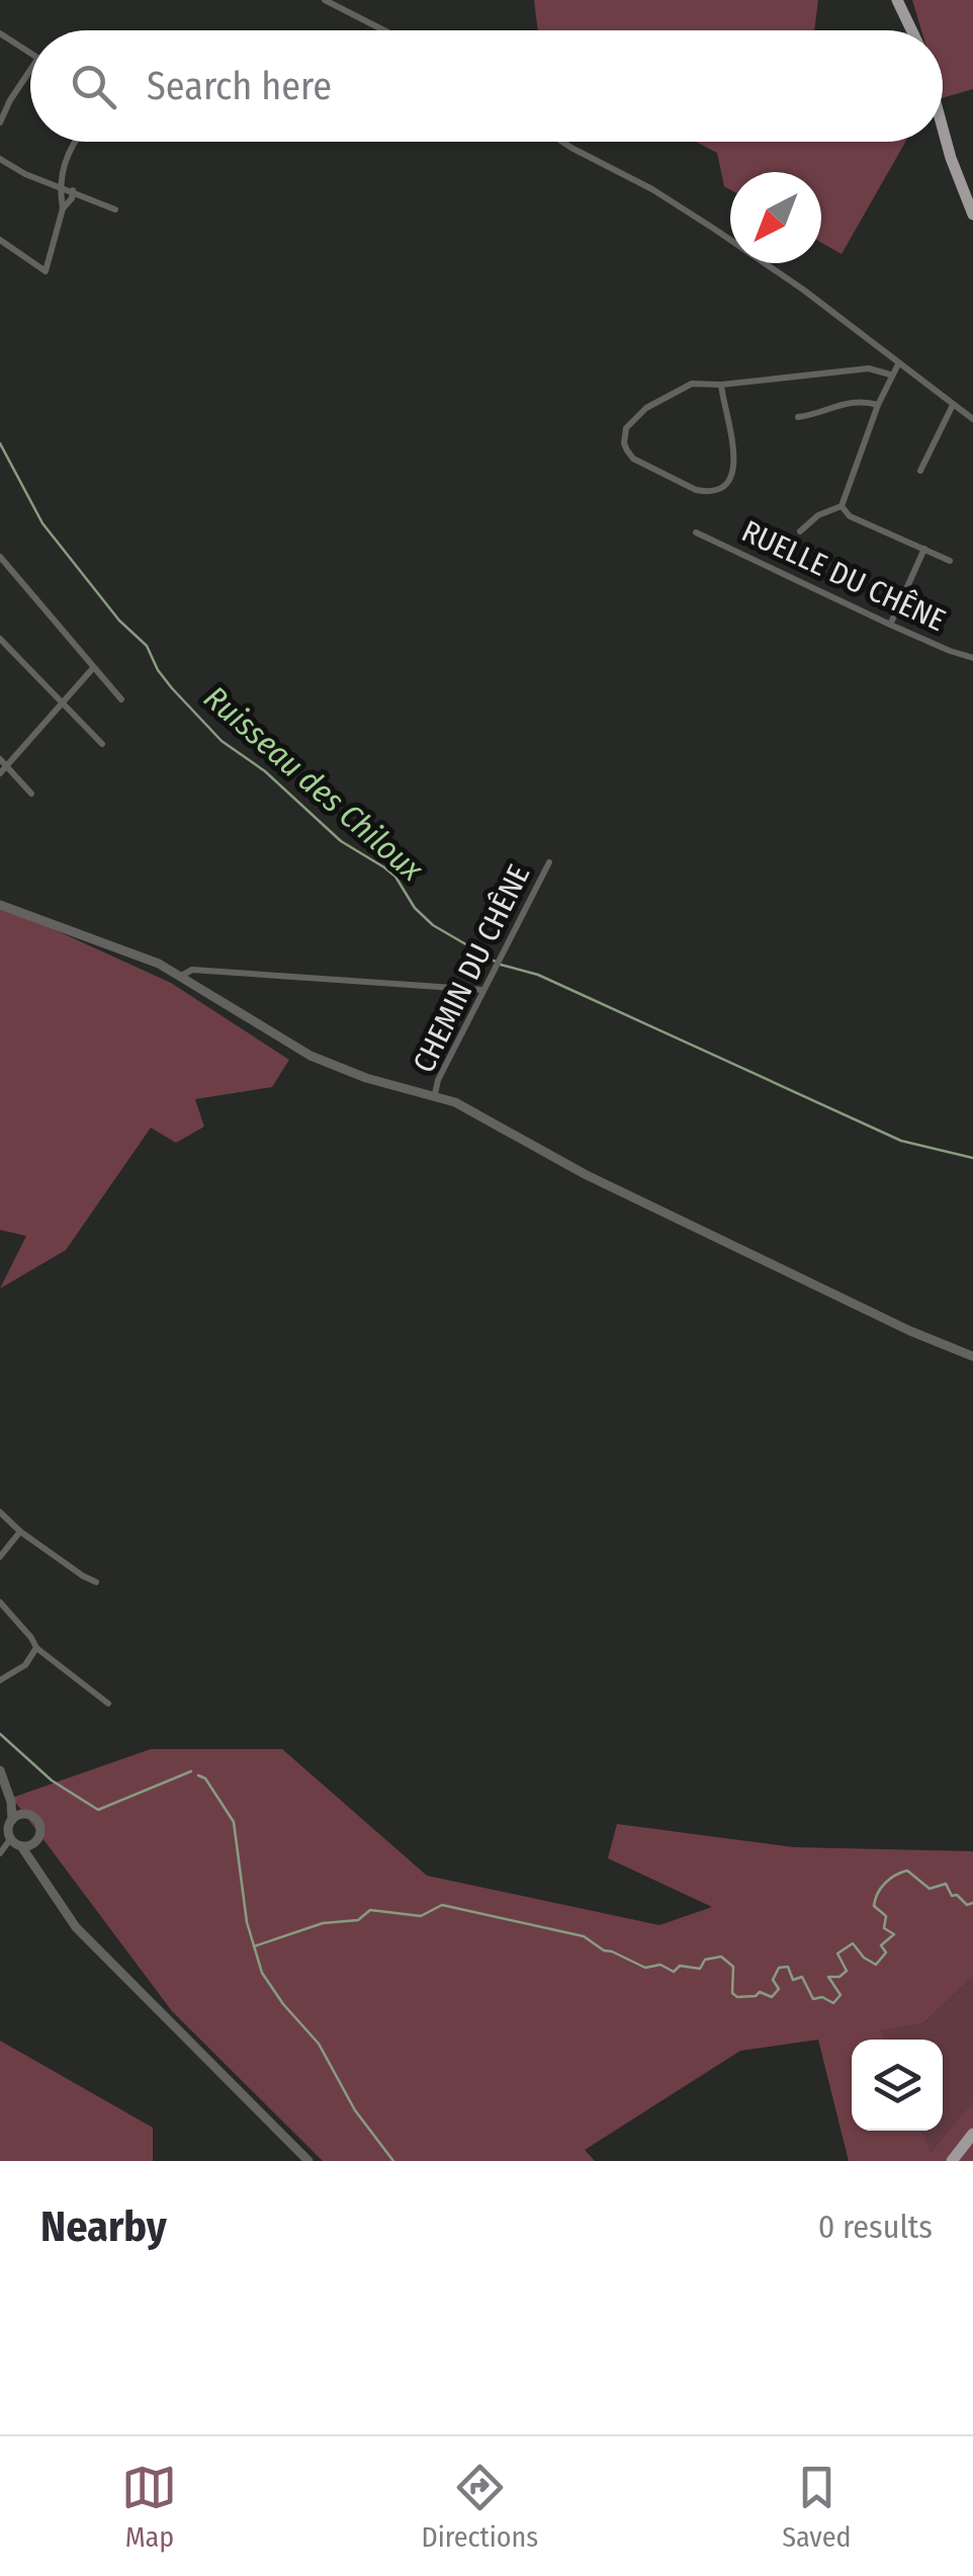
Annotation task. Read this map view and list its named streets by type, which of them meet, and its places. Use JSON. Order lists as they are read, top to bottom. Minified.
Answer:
{"streets":{"street":["RUELLE DU CHÊNE","CHEMIN DU CHÊNE"]},"water":["Ruisseau des Chiloux"],"north":"bottom left","page":{"search":"Search here","heading":["Nearby","0 results"],"nav":["Map","Directions","Saved"]}}
